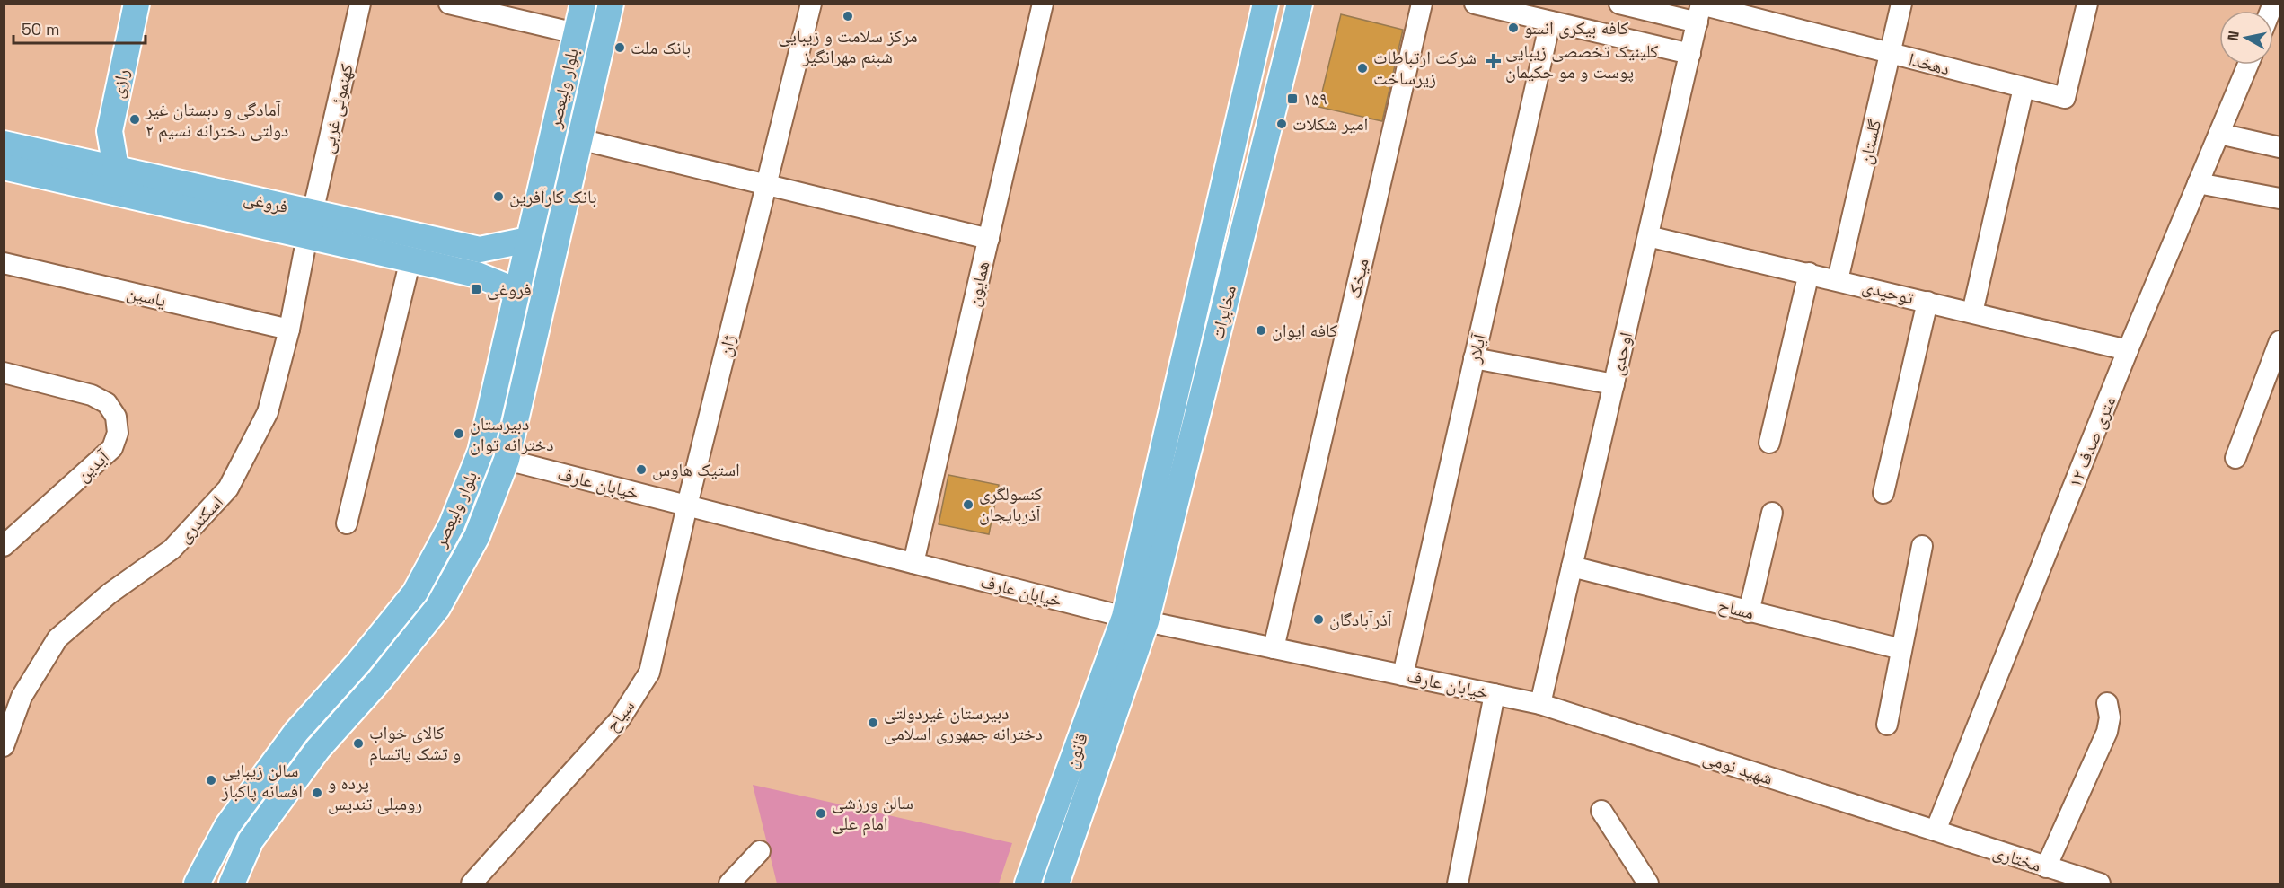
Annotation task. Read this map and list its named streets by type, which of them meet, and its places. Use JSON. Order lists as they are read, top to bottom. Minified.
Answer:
{"streets":{"main road":["رازی","بلوار ولیعصر","فروغى","مخابرات","قانون"],"street":["دهخدا","کهنموئی غربی","گلستان","میخک","همایون","توحیدی","یاسین","ژان","آیلار","اوحدی","۱۲ متری صدف","آیدین","خیابان عارف","اسکندری","مساح","سیاح","شهید نومی","مختاری"]},"crossings":[["دهخدا","گلستان"],["دهخدا","اوحدی"],["رازی","فروغى"],["بلوار ولیعصر","فروغى"],["بلوار ولیعصر","خیابان عارف"],["کهنموئی غربی","فروغى"],["کهنموئی غربی","اسکندری"],["گلستان","توحیدی"],["فروغى","اسکندری"],["میخک","خیابان عارف"],["همایون","خیابان عارف"],["توحیدی","اوحدی"],["توحیدی","۱۲ متری صدف"],["یاسین","اسکندری"],["مخابرات","خیابان عارف"],["مخابرات","قانون"],["ژان","خیابان عارف"],["ژان","سیاح"],["آیلار","خیابان عارف"],["اوحدی","خیابان عارف"],["اوحدی","مساح"],["اوحدی","شهید نومی"],["۱۲ متری صدف","شهید نومی"],["۱۲ متری صدف","مختاری"],["خیابان عارف","سیاح"],["خیابان عارف","قانون"],["خیابان عارف","شهید نومی"],["شهید نومی","مختاری"]],"places":{"other":["مرکز سلامت و زیبایی شبنم مهرانگیز","کافه بیکری انسو","بانک ملت","شرکت ارتباطات زیرساخت","آمادگی و دبستان غیر دولتی دخترانه نسیم ۲","امیر شکلات","بانک کارآفرین","کافه ایوان","دبیرستان دخترانه توان","استیک هاوس","کنسولگری آذربایجان","آذرآبادگان","دبیرستان غیردولتی دخترانه جمهوری اسلامی","کالای خواب و تشک یاتسام","سالن زیبایی افسانه پاکباز","پرده و رومبلی تندیس","سالن ورزشی امام علی"],"health":["کلینیک تخصصی زیبایی پوست و مو حکیمان"],"transit":["۱۵۹","فروغی"]},"scale_bar":"50 m","north":"left"}
